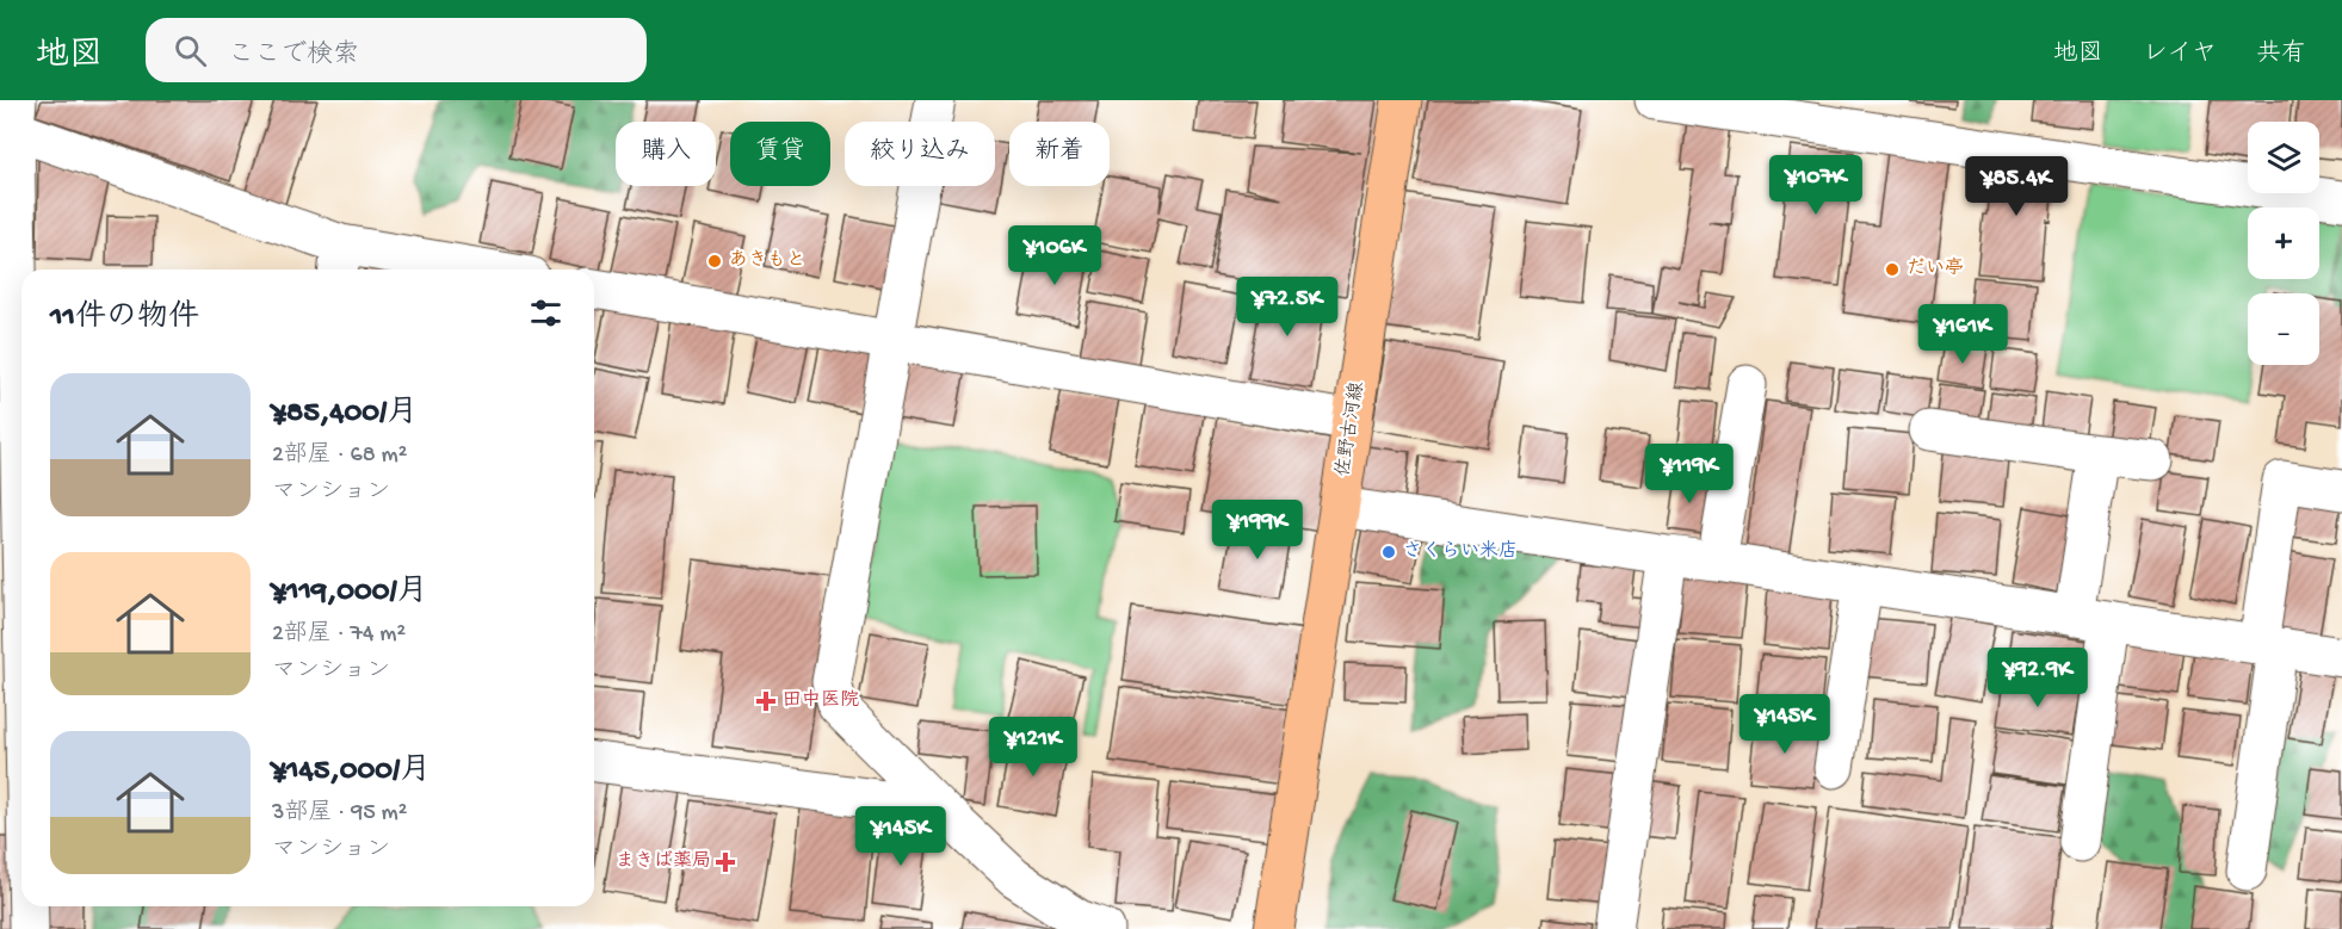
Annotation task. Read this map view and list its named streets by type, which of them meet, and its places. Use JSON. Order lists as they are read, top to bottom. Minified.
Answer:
{"streets":{"main road":["佐野古河線"]},"places":{"other":["あきもと","だい亭","さくらい米店"],"health":["田中医院","まきば薬局"]},"page":{"header":"地図","search":"ここで検索","nav":["地図","レイヤ","共有"],"map_buttons":["+","−"],"chip":["購入","賃貸","絞り込み","新着"],"price":["¥107K","¥85.4K","¥106K","¥72.5K","¥161K","¥119K","¥199K","¥92.9K","¥145K","¥121K","¥145K"],"heading":"11件の物件","list":[{"name":"¥85,400/月","note":"2部屋 · 68 m² · マンション"},{"name":"¥119,000/月","note":"2部屋 · 74 m² · マンション"},{"name":"¥145,000/月","note":"3部屋 · 95 m² · マンション"}]}}
